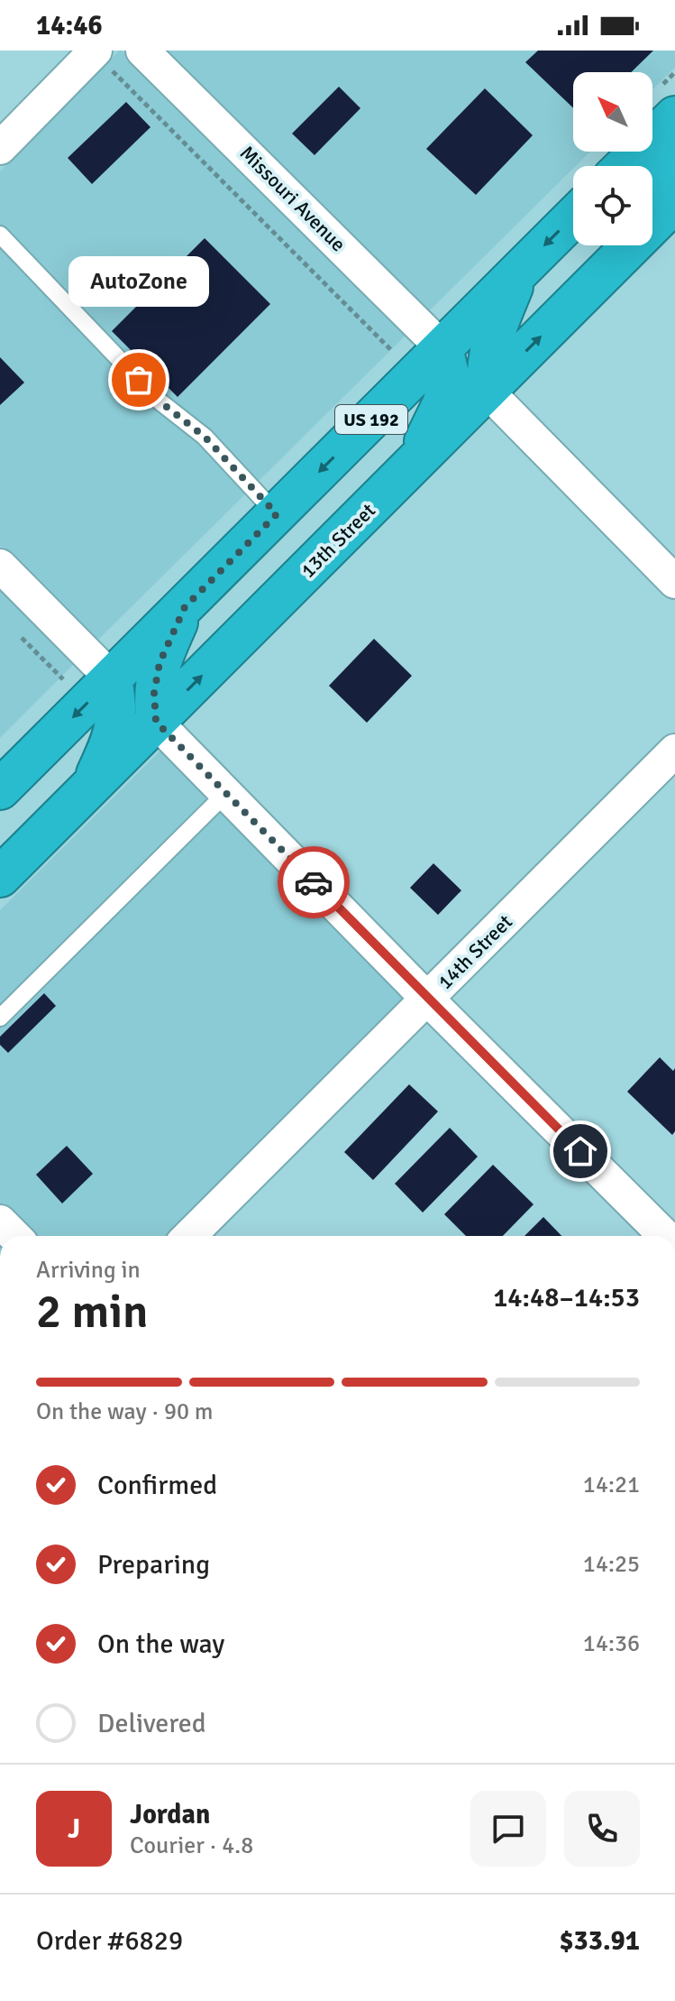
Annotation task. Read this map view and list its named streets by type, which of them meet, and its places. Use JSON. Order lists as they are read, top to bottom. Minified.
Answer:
{"streets":{"highway":["US 192","13th Street"],"street":["Missouri Avenue","14th Street"]},"crossings":[["Missouri Avenue","US 192"]],"places":["AutoZone"],"north":"top left","page":{"status":"14:46","bubble":"AutoZone","heading":["2 min","Arriving in","14:48–14:53"],"panel":["Jordan","Courier · 4.8","Order #6829","$33.91"],"bar":"On the way · 90 m","list":[["Confirmed","14:21"],["Preparing","14:25"],["On the way","14:36"],"Delivered"],"round":"J"}}
